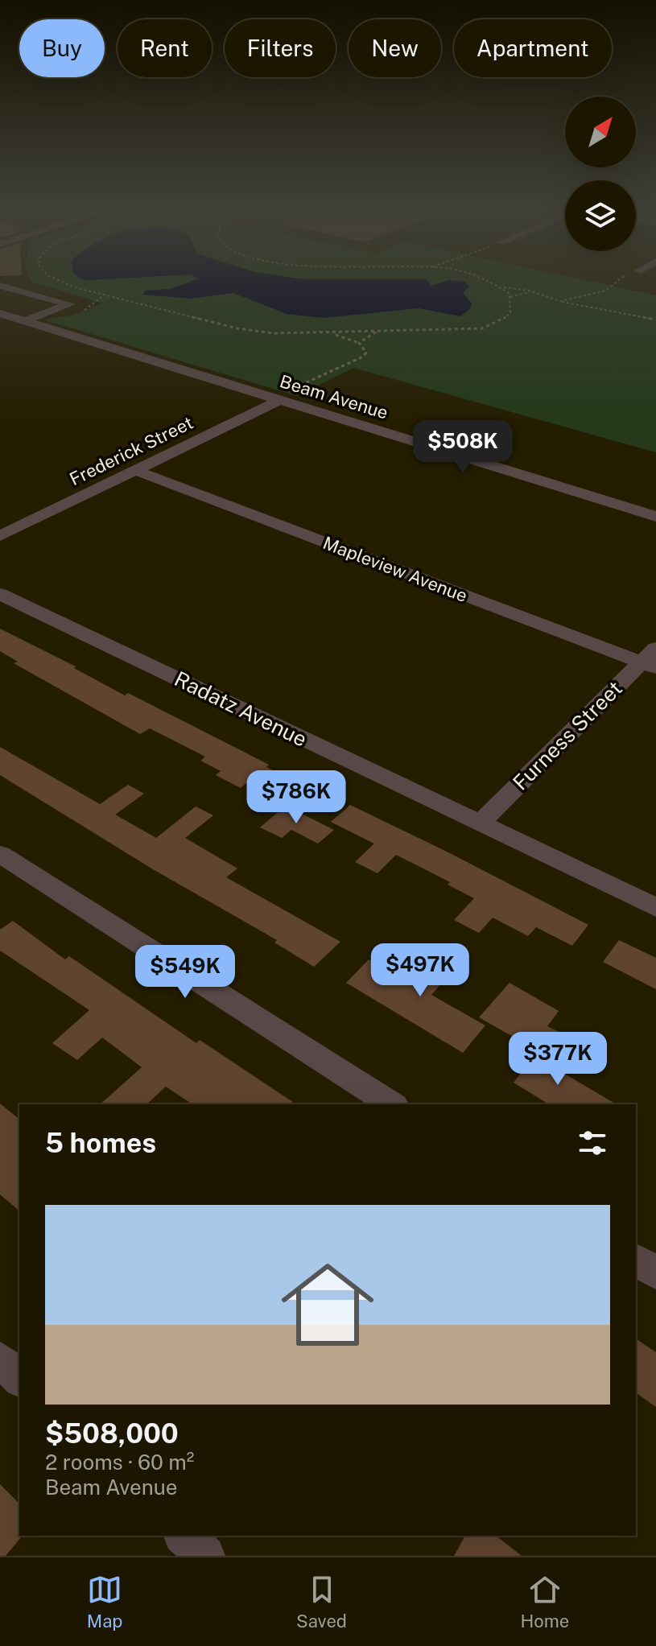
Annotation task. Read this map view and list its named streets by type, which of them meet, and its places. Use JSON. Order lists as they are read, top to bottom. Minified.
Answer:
{"streets":{"street":["Beam Avenue","Frederick Street","Mapleview Avenue","Radatz Avenue","Furness Street"]},"crossings":[["Beam Avenue","Frederick Street"],["Frederick Street","Mapleview Avenue"],["Mapleview Avenue","Furness Street"],["Radatz Avenue","Furness Street"]],"north":"top right","page":{"chip":["Buy","Rent","Filters","New","Apartment"],"price":["$508K","$786K","$497K","$549K","$377K"],"heading":"5 homes","list":[{"name":"$508,000","note":"2 rooms · 60 m² · Beam Avenue"}],"tabs":["Map","Saved","Home"]}}
